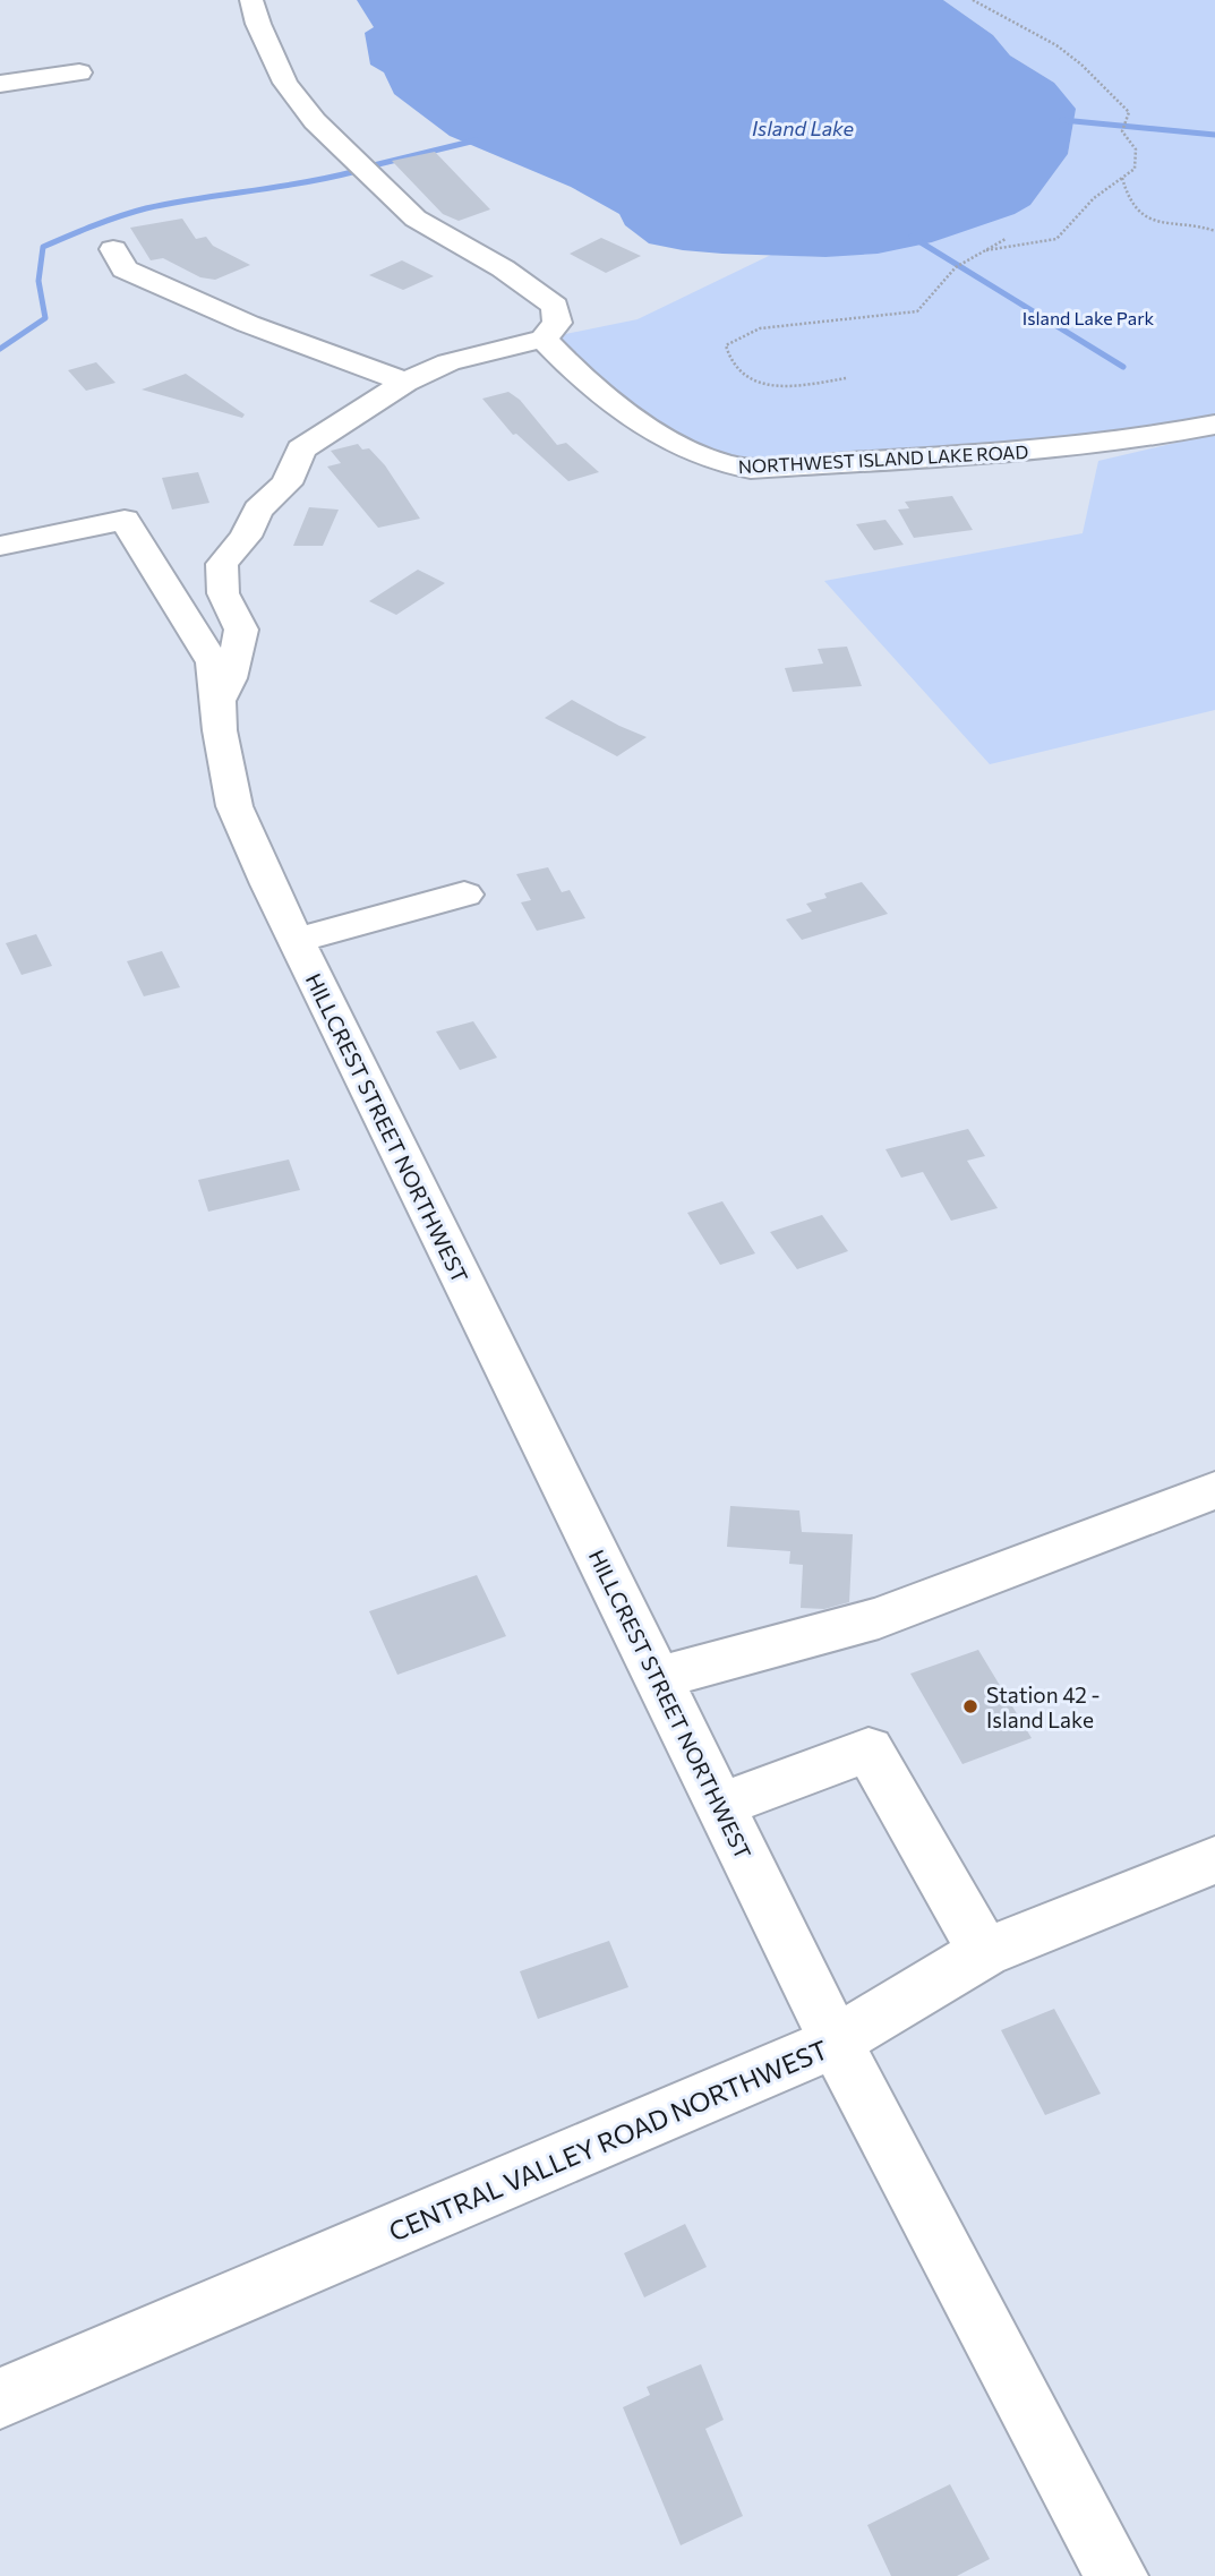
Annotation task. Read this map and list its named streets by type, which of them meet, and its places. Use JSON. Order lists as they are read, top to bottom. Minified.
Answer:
{"streets":{"street":["NORTHWEST ISLAND LAKE ROAD","HILLCREST STREET NORTHWEST","CENTRAL VALLEY ROAD NORTHWEST"]},"crossings":[["NORTHWEST ISLAND LAKE ROAD","HILLCREST STREET NORTHWEST"],["HILLCREST STREET NORTHWEST","CENTRAL VALLEY ROAD NORTHWEST"]],"water":["Island Lake"],"parks":["Island Lake Park"],"places":["Station 42 - Island Lake"]}
